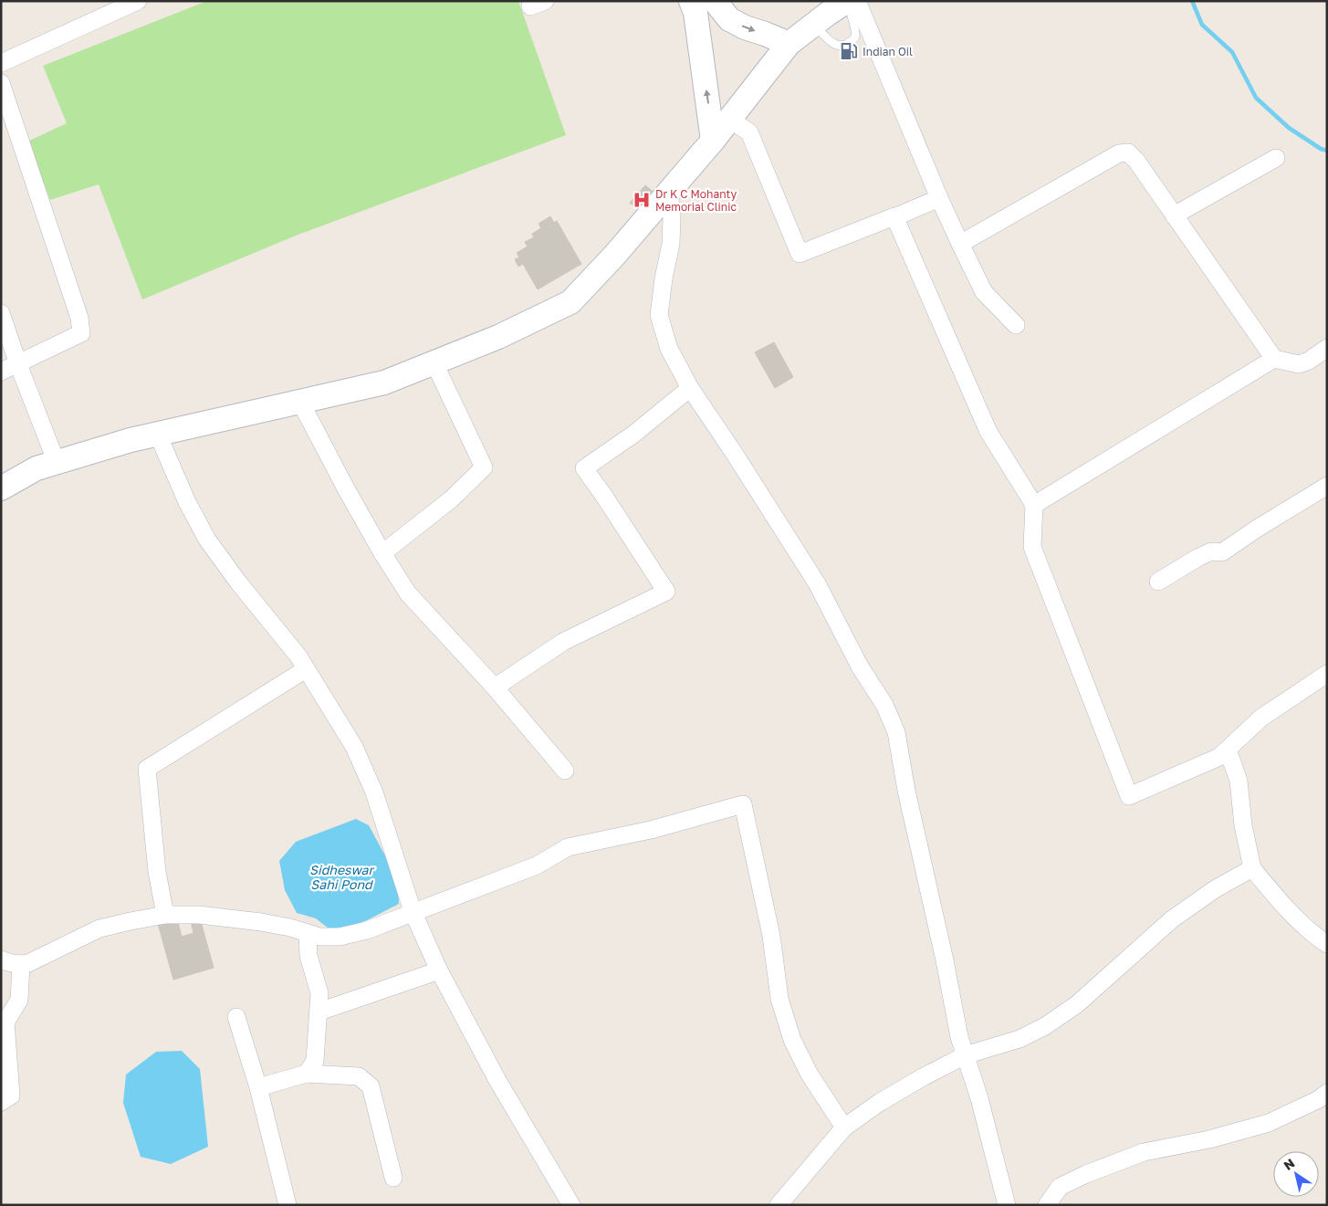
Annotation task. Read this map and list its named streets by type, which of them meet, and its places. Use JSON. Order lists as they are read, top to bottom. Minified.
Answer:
{"water":["Sidheswar Sahi Pond"],"places":{"fuel station":["Indian Oil"],"hospital":["Dr K C Mohanty Memorial Clinic"]},"north":"top left"}
